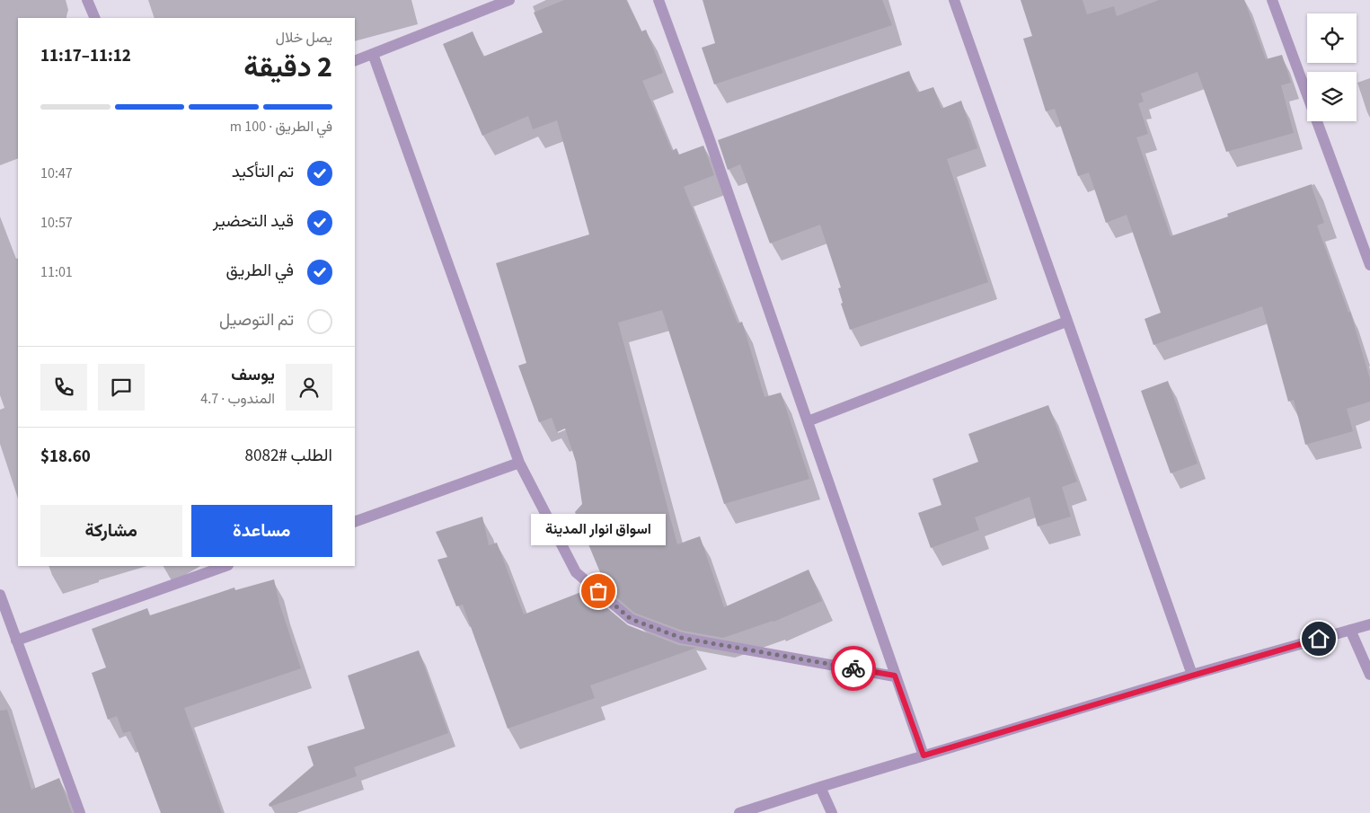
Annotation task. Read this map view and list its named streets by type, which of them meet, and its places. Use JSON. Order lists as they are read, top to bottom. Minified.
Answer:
{"places":["اسواق انوار المدينة"],"page":{"heading":["2 دقيقة","يصل خلال","11:12–11:17"],"panel":["يوسف","المندوب · 4.7","الطلب #8082","$18.60"],"bar":"في الطريق · 100 m","list":[["تم التأكيد","10:47"],["قيد التحضير","10:57"],["في الطريق","11:01"],"تم التوصيل"],"buttons":["مساعدة","مشاركة"],"bubble":"اسواق انوار المدينة"}}
